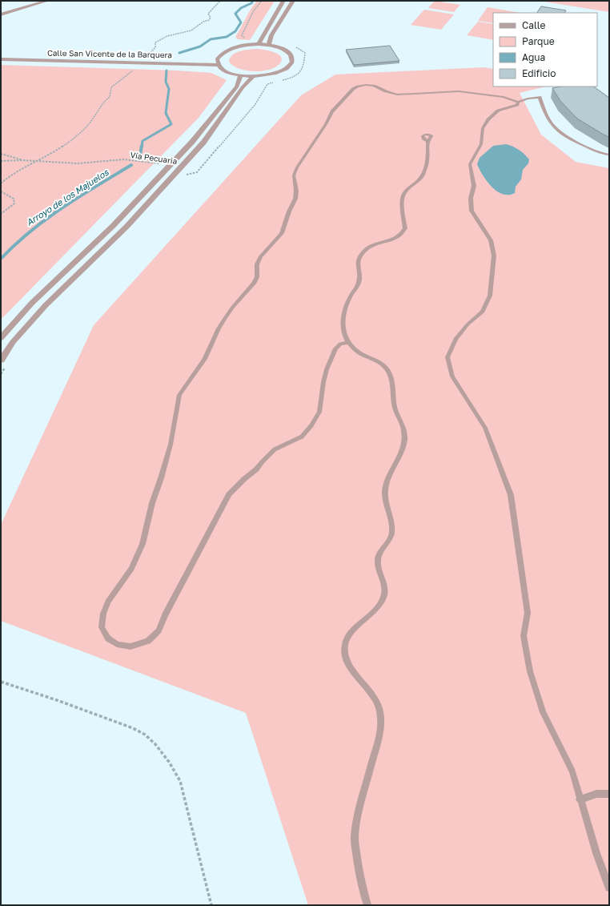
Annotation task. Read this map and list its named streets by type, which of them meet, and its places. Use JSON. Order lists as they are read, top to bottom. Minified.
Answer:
{"streets":{"street":["Calle San Vicente de la Barquera"],"path":["Vía Pecuaria"]},"water":["Arroyo de los Majuelos"],"legend":["Calle","Parque","Agua","Edificio"]}
